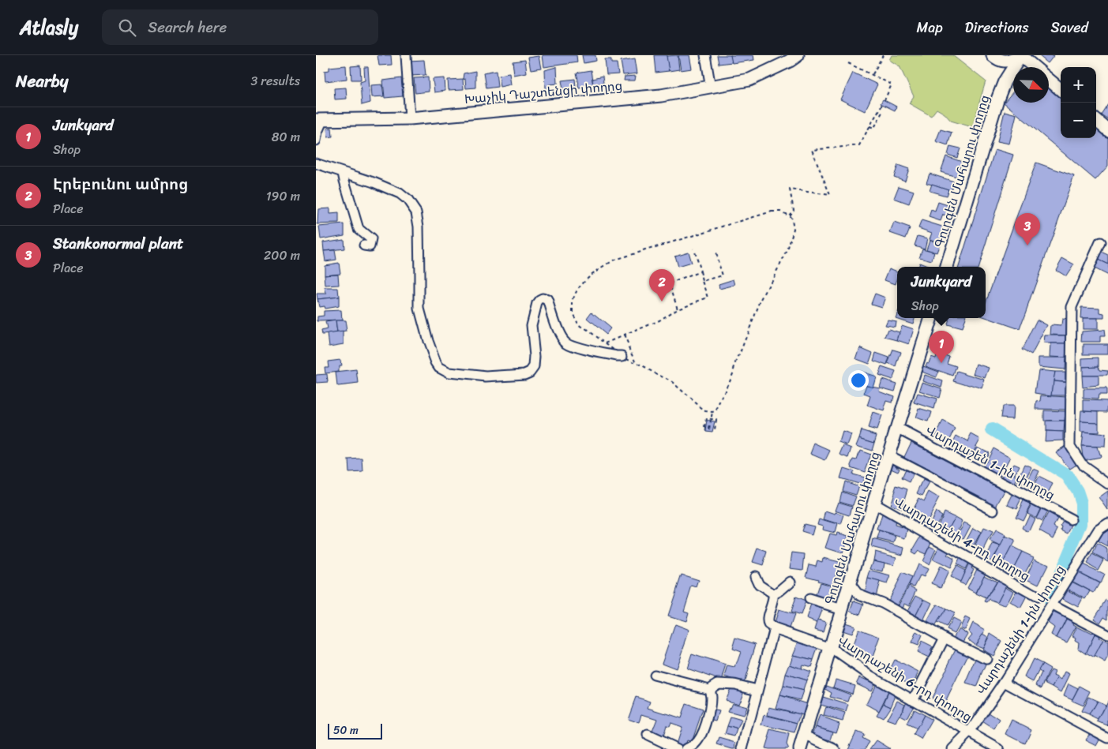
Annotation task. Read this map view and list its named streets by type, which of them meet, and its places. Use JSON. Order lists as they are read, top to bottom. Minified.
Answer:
{"streets":{"main road":["Խաչիկ Դաշտենցի փողոց","Գուրգեն Մահարու փողոց"],"street":["Վարդաշեն 1-ին փողոց","Վարդաշենի 4-րդ փողոց","Վարդաշենի 1-ին փողոց","Վարդաշենի 6-րդ փողոց"]},"crossings":[["Գուրգեն Մահարու փողոց","Վարդաշեն 1-ին փողոց"],["Գուրգեն Մահարու փողոց","Վարդաշենի 4-րդ փողոց"],["Գուրգեն Մահարու փողոց","Վարդաշենի 6-րդ փողոց"],["Վարդաշենի 1-ին փողոց","Վարդաշենի 6-րդ փողոց"]],"scale_bar":"50 m","north":"bottom right","page":{"header":"Atlasly","search":"Search here","nav":["Map","Directions","Saved"],"heading":["Nearby","3 results"],"map_buttons":["+","−"],"list":[{"mark":"1","name":"Junkyard","note":"Shop","value":"80 m"},{"mark":"2","name":"Էրեբունու ամրոց","note":"Place","value":"190 m"},{"mark":"3","name":"Stankonormal plant","note":"Place","value":"200 m"}],"pins":["3","2","1"],"popup":["Junkyard","Shop"],"scale":"50 m"}}
